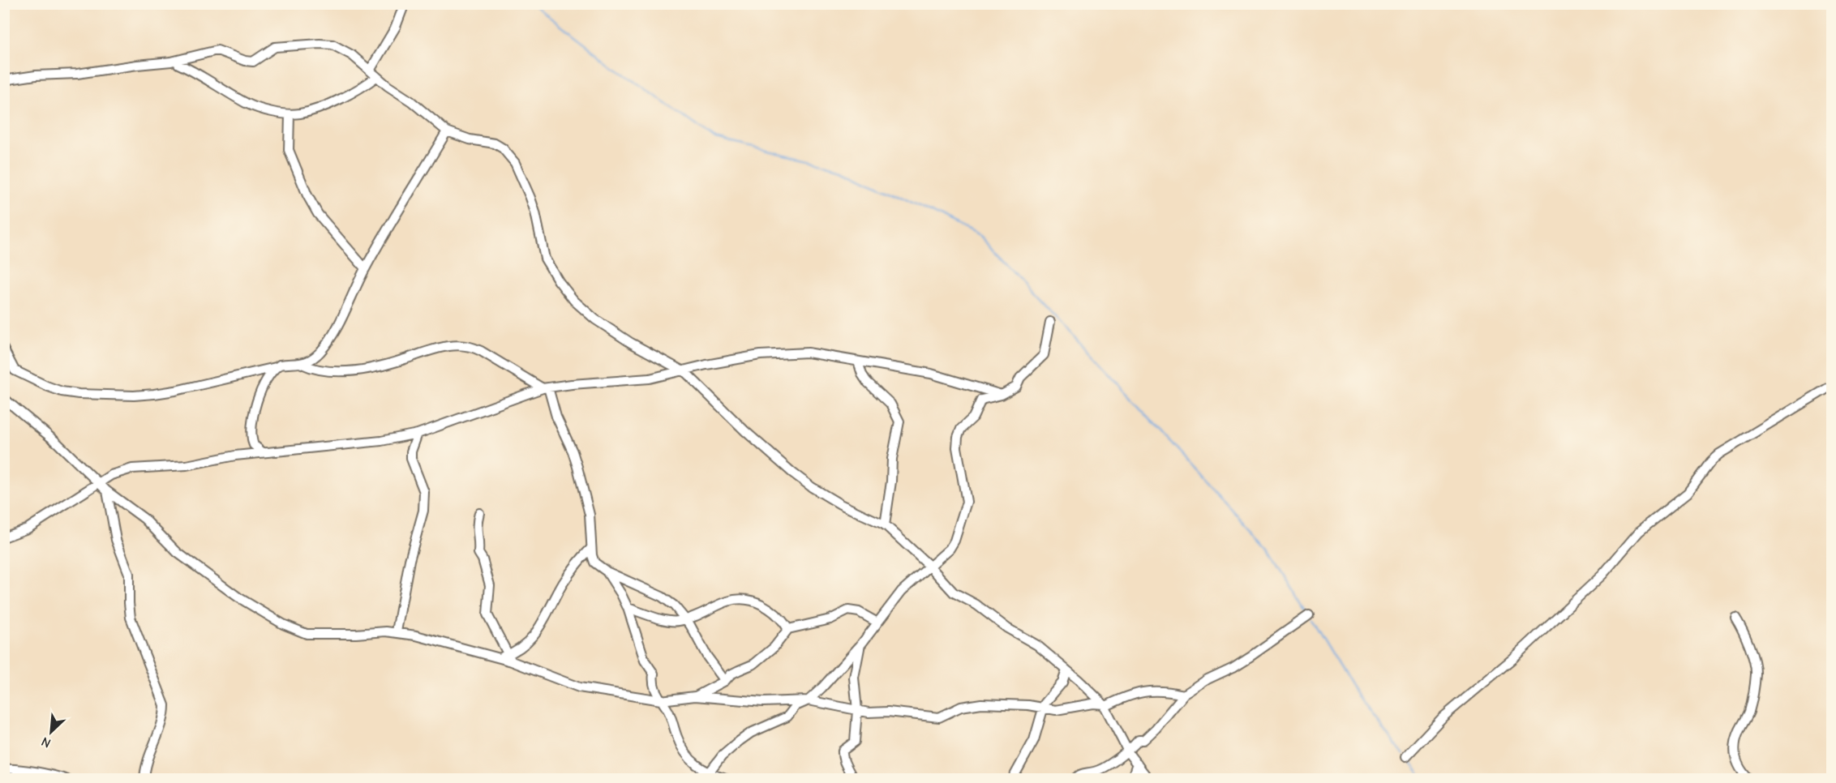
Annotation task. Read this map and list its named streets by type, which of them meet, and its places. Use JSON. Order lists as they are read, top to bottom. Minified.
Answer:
{"north":"bottom left"}
